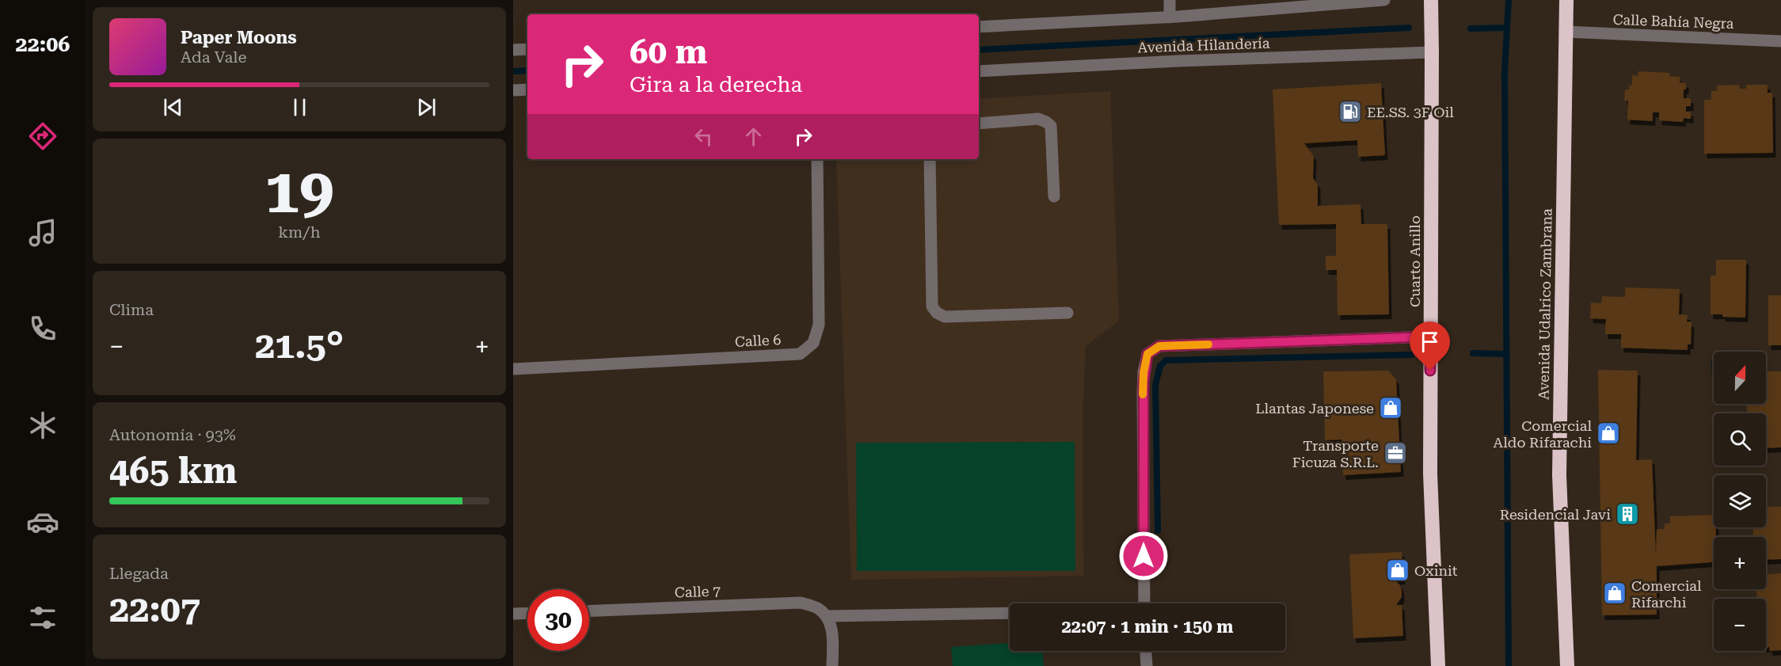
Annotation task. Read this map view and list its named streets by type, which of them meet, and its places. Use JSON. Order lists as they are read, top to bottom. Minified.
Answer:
{"streets":{"highway":["Cuarto Anillo","Avenida Udalrico Zambrana"],"street":["Calle Bahía Negra","Avenida Hilandería","Calle 6","Calle 7"]},"crossings":[["Calle Bahía Negra","Avenida Udalrico Zambrana"],["Avenida Hilandería","Cuarto Anillo"]],"places":{"fuel station":["EE.SS. 3F Oil"],"shop":["Llantas Japonese","Comercial Aldo Rifarachi","Oxinit","Comercial Rifarchi"],"office":["Transporte Ficuza S.R.L."],"building":["Residencial Javi"]},"north":"top","page":{"tabs":"22:06","turn":["60 m","Gira a la derecha"],"song":["Paper Moons","Ada Vale"],"tile":[["19","km/h"],"Clima",["Autonomía · 93%","465 km"],["Llegada","22:07"]],"heat":["−","21.5°","+"],"map_buttons":["+","−"],"limit":"30","trip":"22:07 · 1 min · 150 m"}}
